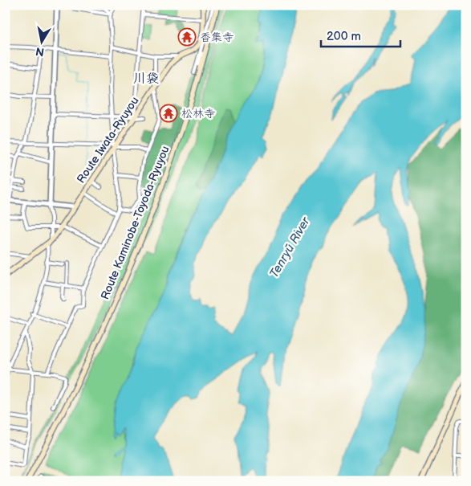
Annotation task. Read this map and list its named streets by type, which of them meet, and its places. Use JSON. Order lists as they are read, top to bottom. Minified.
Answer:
{"streets":{"main road":["Route Iwata-Ryuyou","Route Kaminobe-Toyoda-Ryuyou"]},"districts":["川袋"],"water":["Tenryū River"],"places":{"temple":["香集寺","松林寺"]},"scale_bar":"200 m","north":"bottom"}
